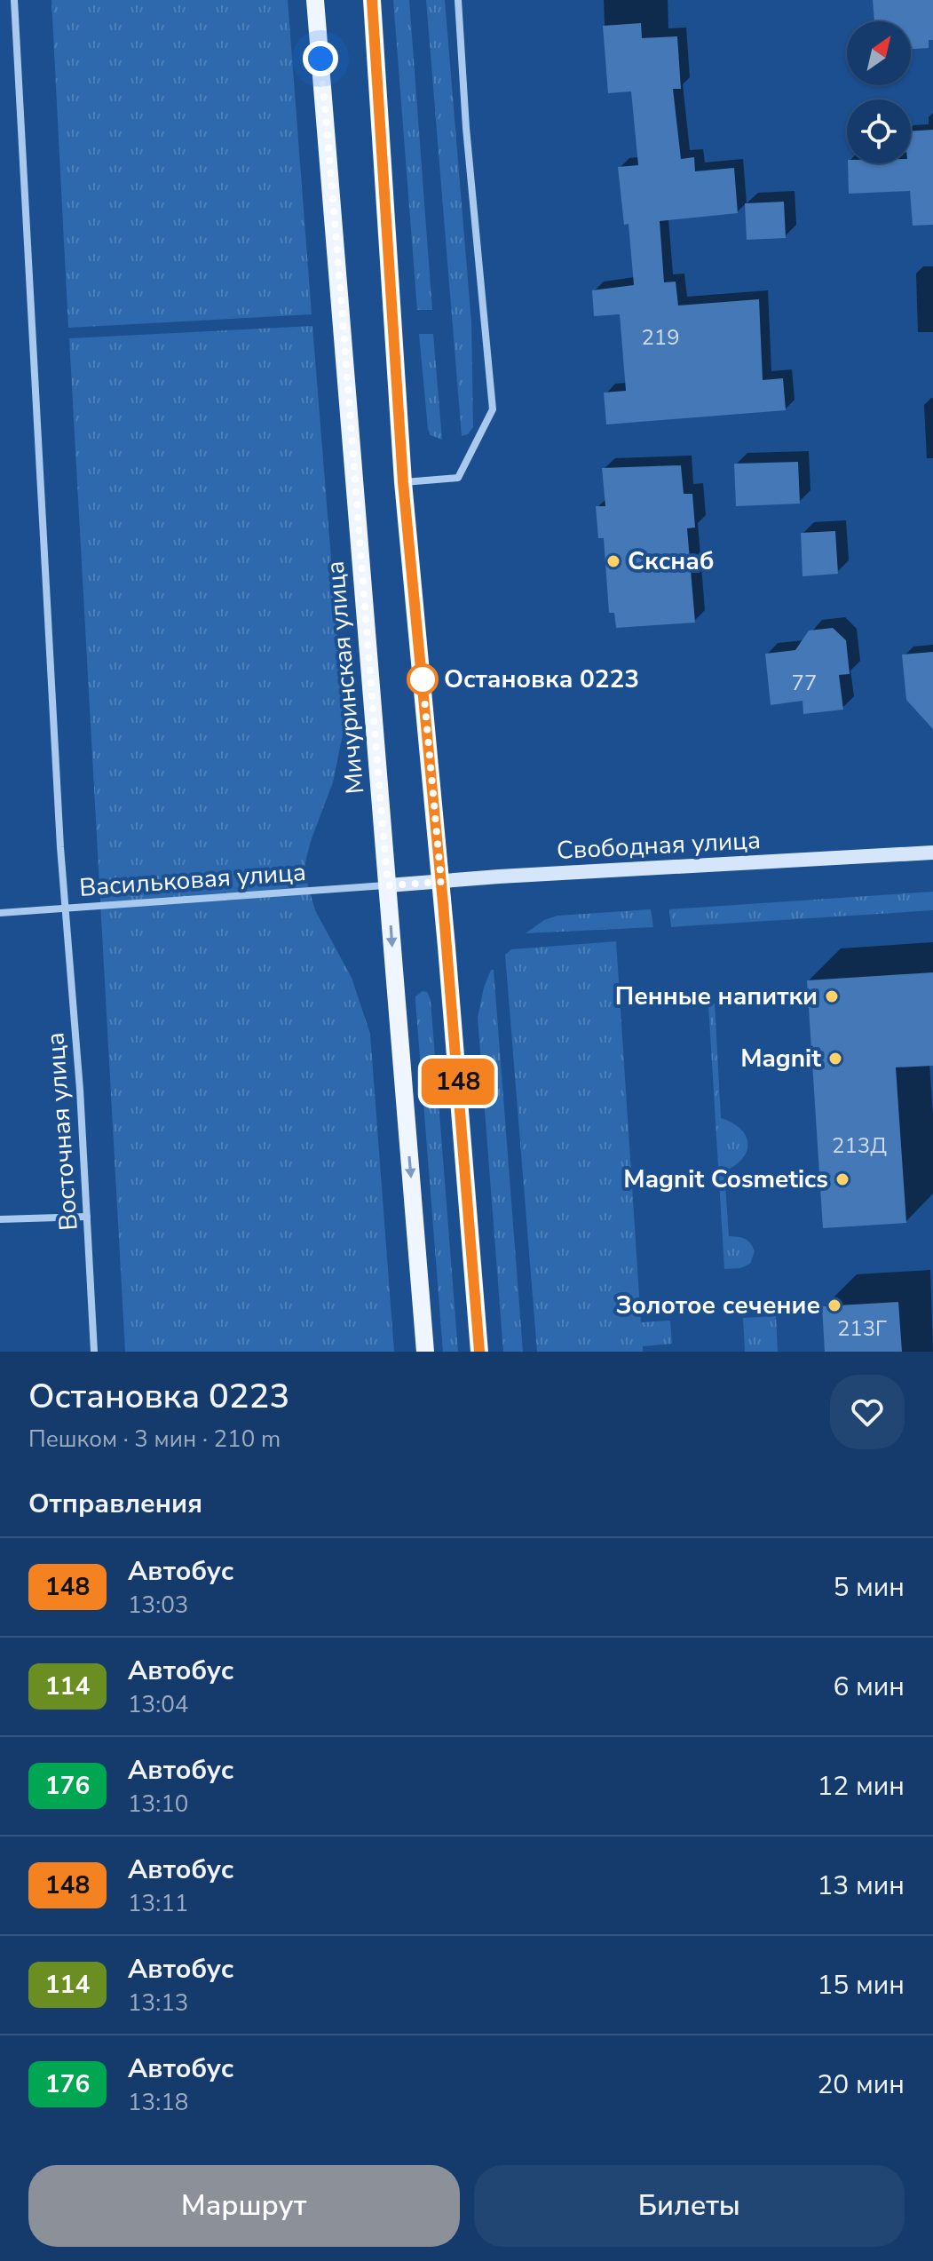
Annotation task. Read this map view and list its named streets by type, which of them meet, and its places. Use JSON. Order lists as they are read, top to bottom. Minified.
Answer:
{"streets":{"main road":["Мичуринская улица","Свободная улица"],"street":["Васильковая улица","Восточная улица"]},"crossings":[["Мичуринская улица","Свободная улица"],["Мичуринская улица","Васильковая улица"],["Свободная улица","Васильковая улица"],["Васильковая улица","Восточная улица"]],"places":["Скснаб","Остановка 0223","Пенные напитки","Magnit","Magnit Cosmetics","Золотое сечение"],"lines":["bus line 148"],"house_numbers":["219","77","213Д","213Г"],"north":"top right","page":{"on_map":"148","heading":[["Остановка 0223","Пешком · 3 мин · 210 m"],"Отправления"],"list":[{"mark":"148","name":"Автобус","note":"13:03","value":"5 мин"},{"mark":"114","name":"Автобус","note":"13:04","value":"6 мин"},{"mark":"176","name":"Автобус","note":"13:10","value":"12 мин"},{"mark":"148","name":"Автобус","note":"13:11","value":"13 мин"},{"mark":"114","name":"Автобус","note":"13:13","value":"15 мин"},{"mark":"176","name":"Автобус","note":"13:18","value":"20 мин"}],"buttons":["Маршрут","Билеты"]}}
